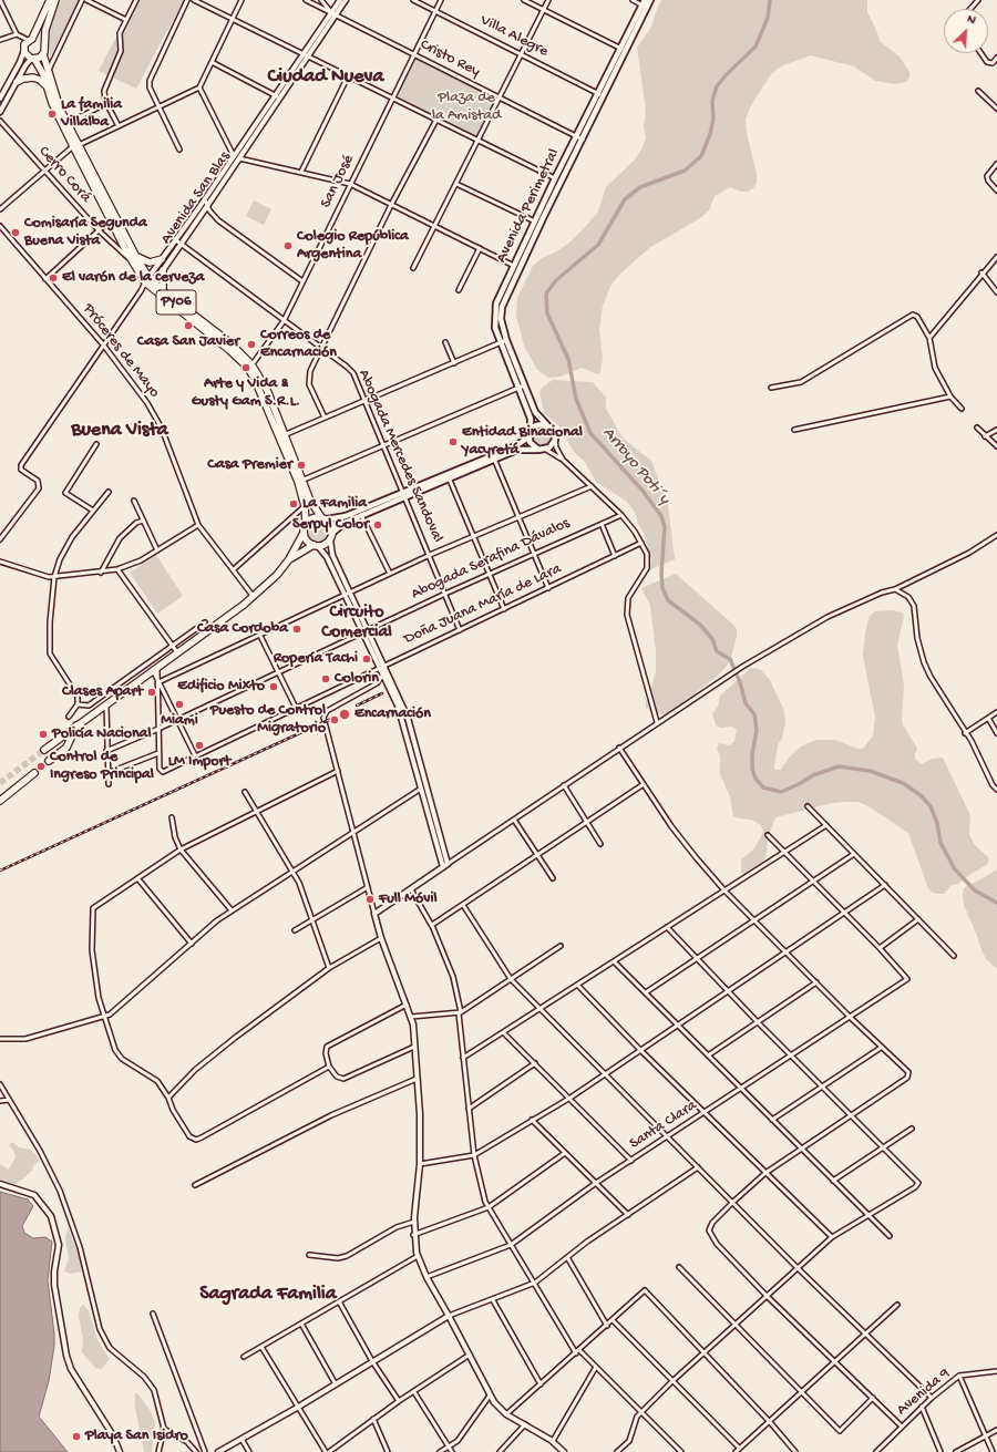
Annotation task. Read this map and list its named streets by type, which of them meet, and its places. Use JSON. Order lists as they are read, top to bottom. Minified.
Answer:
{"streets":{"highway":["PY06"],"main road":["Avenida San Blas","Avenida Perimetral"],"street":["Villa Alegre","Cristo Rey","Cerro Corá","San José","Próceres de Mayo","Abogada Mercedes Sandoval","Abogada Serafina Dávalos","Doña Juana María de Lara","Santa Clara","Avenida 9"]},"crossings":[["Villa Alegre","San José"],["Villa Alegre","Avenida Perimetral"],["Cristo Rey","San José"],["Cristo Rey","Avenida San Blas"],["Cristo Rey","Avenida Perimetral"],["Cerro Corá","PY06"],["San José","PY06"],["San José","Abogada Mercedes Sandoval"],["Avenida San Blas","PY06"],["Avenida San Blas","Próceres de Mayo"],["Avenida San Blas","Abogada Mercedes Sandoval"],["PY06","Próceres de Mayo"],["Abogada Mercedes Sandoval","Abogada Serafina Dávalos"],["Abogada Mercedes Sandoval","Doña Juana María de Lara"]],"districts":["Ciudad Nueva","Buena Vista","Circuito Comercial","Sagrada Familia"],"water":["Arroyo Poti´y"],"parks":["Plaza de la Amistad"],"places":["La familia Villalba","Comisaría Segunda Buena Vista","Colegio República Argentina","El varón de la cerveza","Casa San Javier","Correos de Encarnación","Arte y Vida & Gusty Gam S.R.L.","Entidad Binacional Yacyretá","Casa Premier","La Familia","Serpyl Color","Casa Cordoba","Ropería Tachi","Colorin","Edificio Mixto","Clases Apart","Miami","Encarnación","Puesto de Control Migratorio","Policía Nacional","LM Import","Control de Ingreso Principal","Full Móvil","Playa San Isidro"],"north":"top right"}
